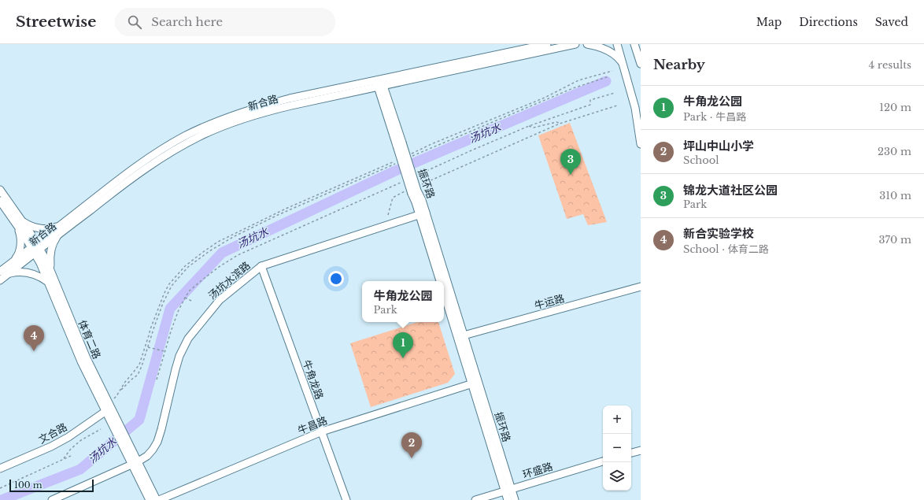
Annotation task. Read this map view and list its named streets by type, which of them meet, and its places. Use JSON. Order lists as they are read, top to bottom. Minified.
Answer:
{"streets":{"street":["新合路","振环路","汤坑水滨路","牛运路","体育二路","牛角龙路","牛昌路","文合路","环盛路"]},"crossings":[["新合路","振环路"],["新合路","体育二路"],["振环路","汤坑水滨路"],["振环路","牛运路"],["振环路","牛昌路"],["振环路","环盛路"],["汤坑水滨路","体育二路"],["汤坑水滨路","牛角龙路"],["体育二路","文合路"],["牛角龙路","牛昌路"]],"water":["汤坑水"],"scale_bar":"100 m","page":{"header":"Streetwise","search":"Search here","nav":["Map","Directions","Saved"],"heading":["Nearby","4 results"],"list":[{"mark":"1","name":"牛角龙公园","note":"Park · 牛昌路","value":"120 m"},{"mark":"2","name":"坪山中山小学","note":"School","value":"230 m"},{"mark":"3","name":"锦龙大道社区公园","note":"Park","value":"310 m"},{"mark":"4","name":"新合实验学校","note":"School · 体育二路","value":"370 m"}],"pins":["3","4","1","2"],"popup":["牛角龙公园","Park"],"map_buttons":["+","−"],"scale":"100 m"}}
